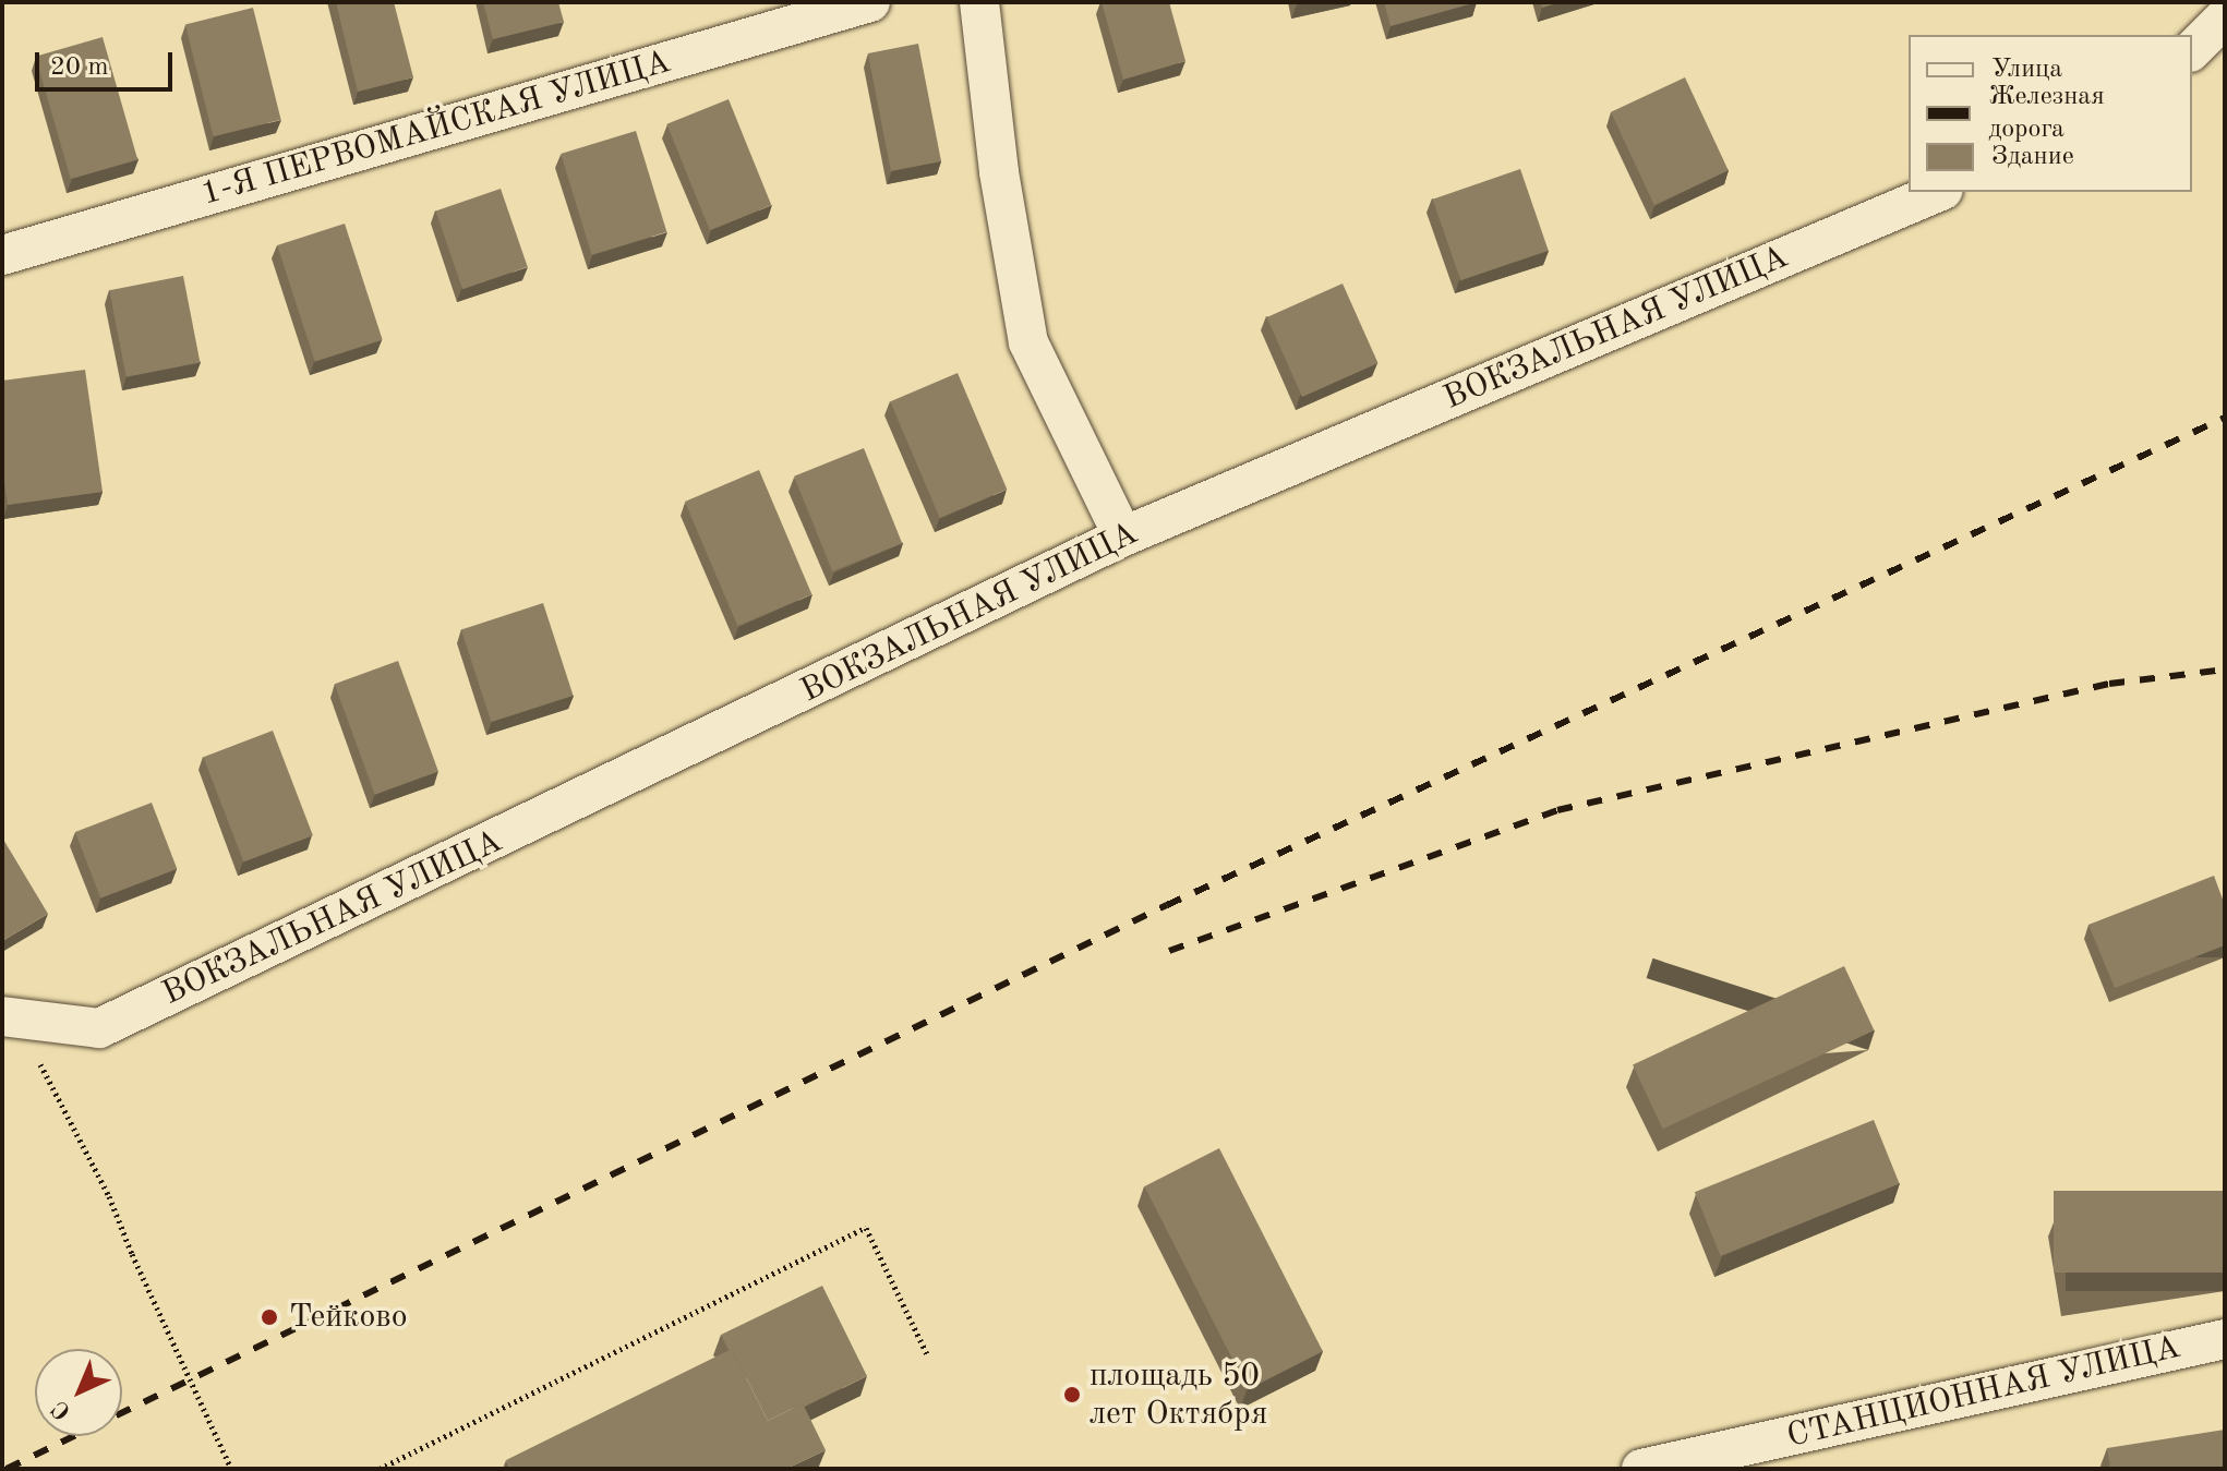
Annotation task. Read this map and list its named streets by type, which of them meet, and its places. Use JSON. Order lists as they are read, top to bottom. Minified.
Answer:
{"streets":{"street":["1-Я ПЕРВОМАЙСКАЯ УЛИЦА","ВОКЗАЛЬНАЯ УЛИЦА","СТАНЦИОННАЯ УЛИЦА"]},"places":["Тейково","площадь 50 лет Октября"],"legend":["Улица","Железная дорога","Здание"],"scale_bar":"20 m","north":"bottom left"}
